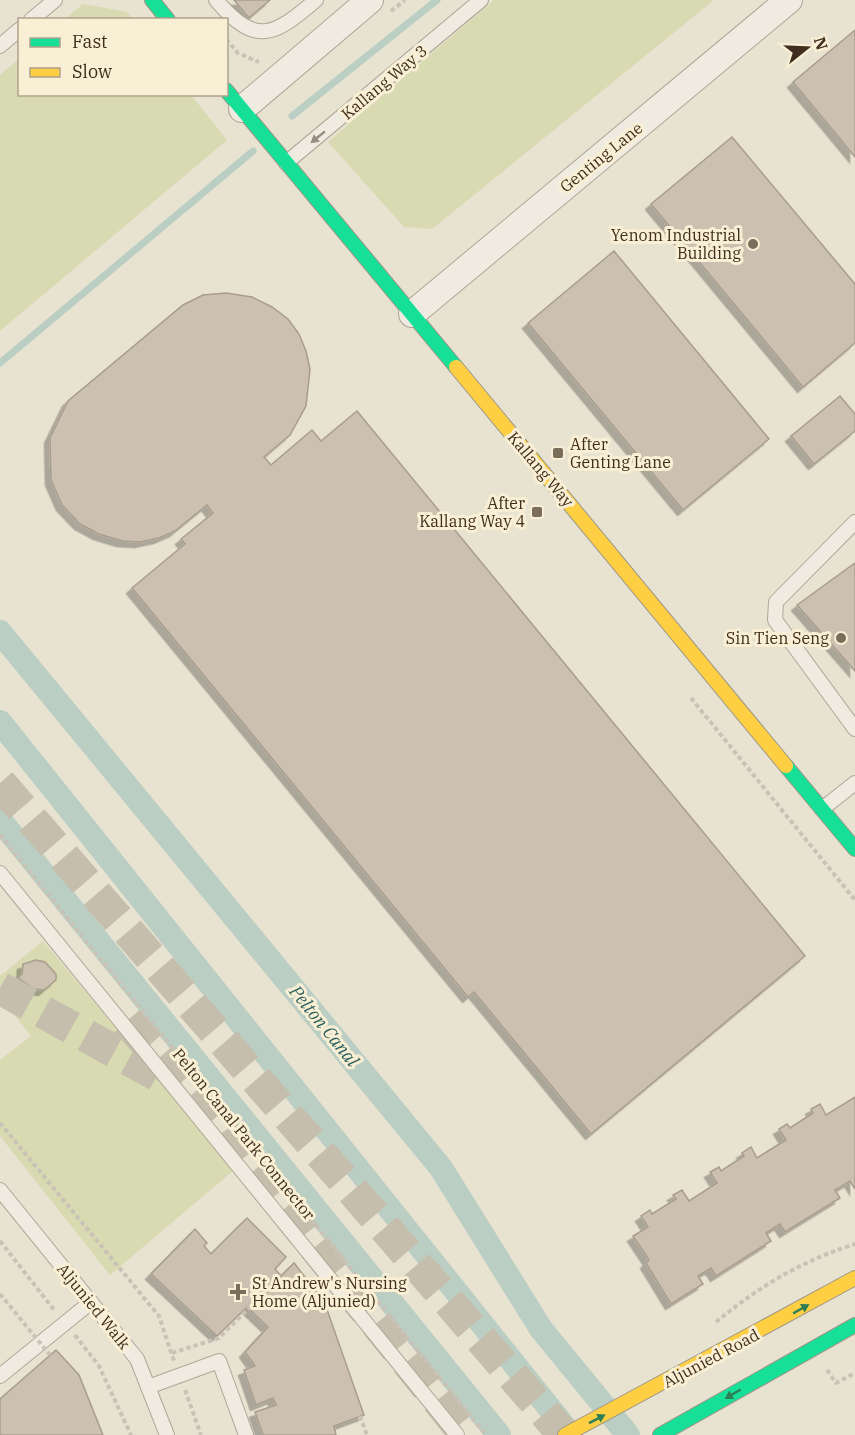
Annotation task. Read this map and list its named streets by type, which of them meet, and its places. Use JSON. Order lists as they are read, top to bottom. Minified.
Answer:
{"streets":{"street":["Genting Lane","Kallang Way","Aljunied Road"],"lane":["Kallang Way 3","Aljunied Walk"],"path":["Pelton Canal Park Connector"]},"crossings":[["Kallang Way 3","Kallang Way"],["Genting Lane","Kallang Way"]],"one_way":["Kallang Way 3"],"water":["Pelton Canal"],"places":{"other":["Yenom Industrial Building","Sin Tien Seng"],"transit":["After Genting Lane","After Kallang Way 4"],"health":["St Andrew's Nursing Home (Aljunied)"]},"legend":["Fast","Slow"],"north":"right"}
